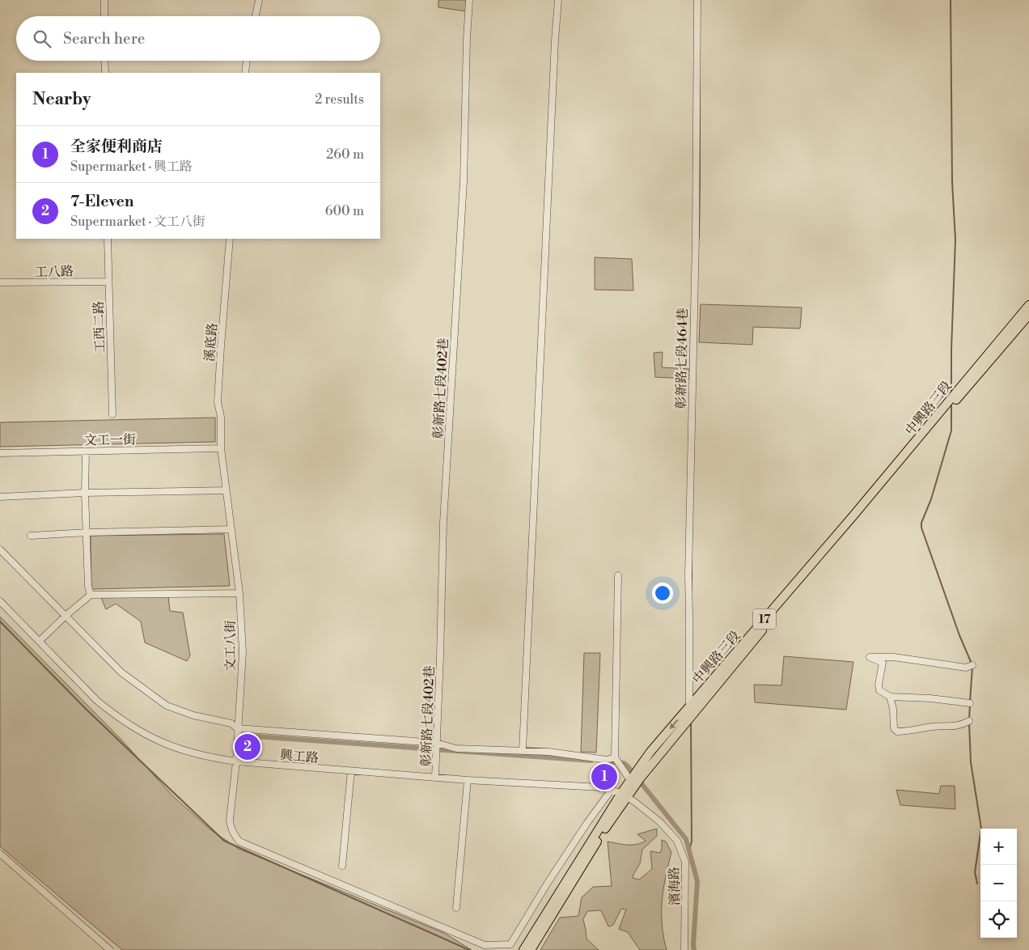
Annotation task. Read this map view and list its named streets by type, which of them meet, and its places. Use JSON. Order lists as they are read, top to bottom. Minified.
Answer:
{"streets":{"main road":["中興路三段","17"],"street":["工八路","工西二路","溪底路","彰新路七段464巷","彰新路七段402巷","文工一街","文工八街","興工路","濱海路"]},"crossings":[["工八路","工西二路"],["溪底路","文工一街"],["溪底路","文工八街"],["彰新路七段464巷","中興路三段"],["彰新路七段402巷","興工路"],["中興路三段","興工路"],["中興路三段","濱海路"],["文工一街","文工八街"],["文工八街","興工路"],["興工路","濱海路"]],"page":{"search":"Search here","heading":["Nearby","2 results"],"list":[{"mark":"1","name":"全家便利商店","note":"Supermarket · 興工路","value":"260 m"},{"mark":"2","name":"7-Eleven","note":"Supermarket · 文工八街","value":"600 m"}],"pins":["2","1"],"map_buttons":["+","−"]}}
